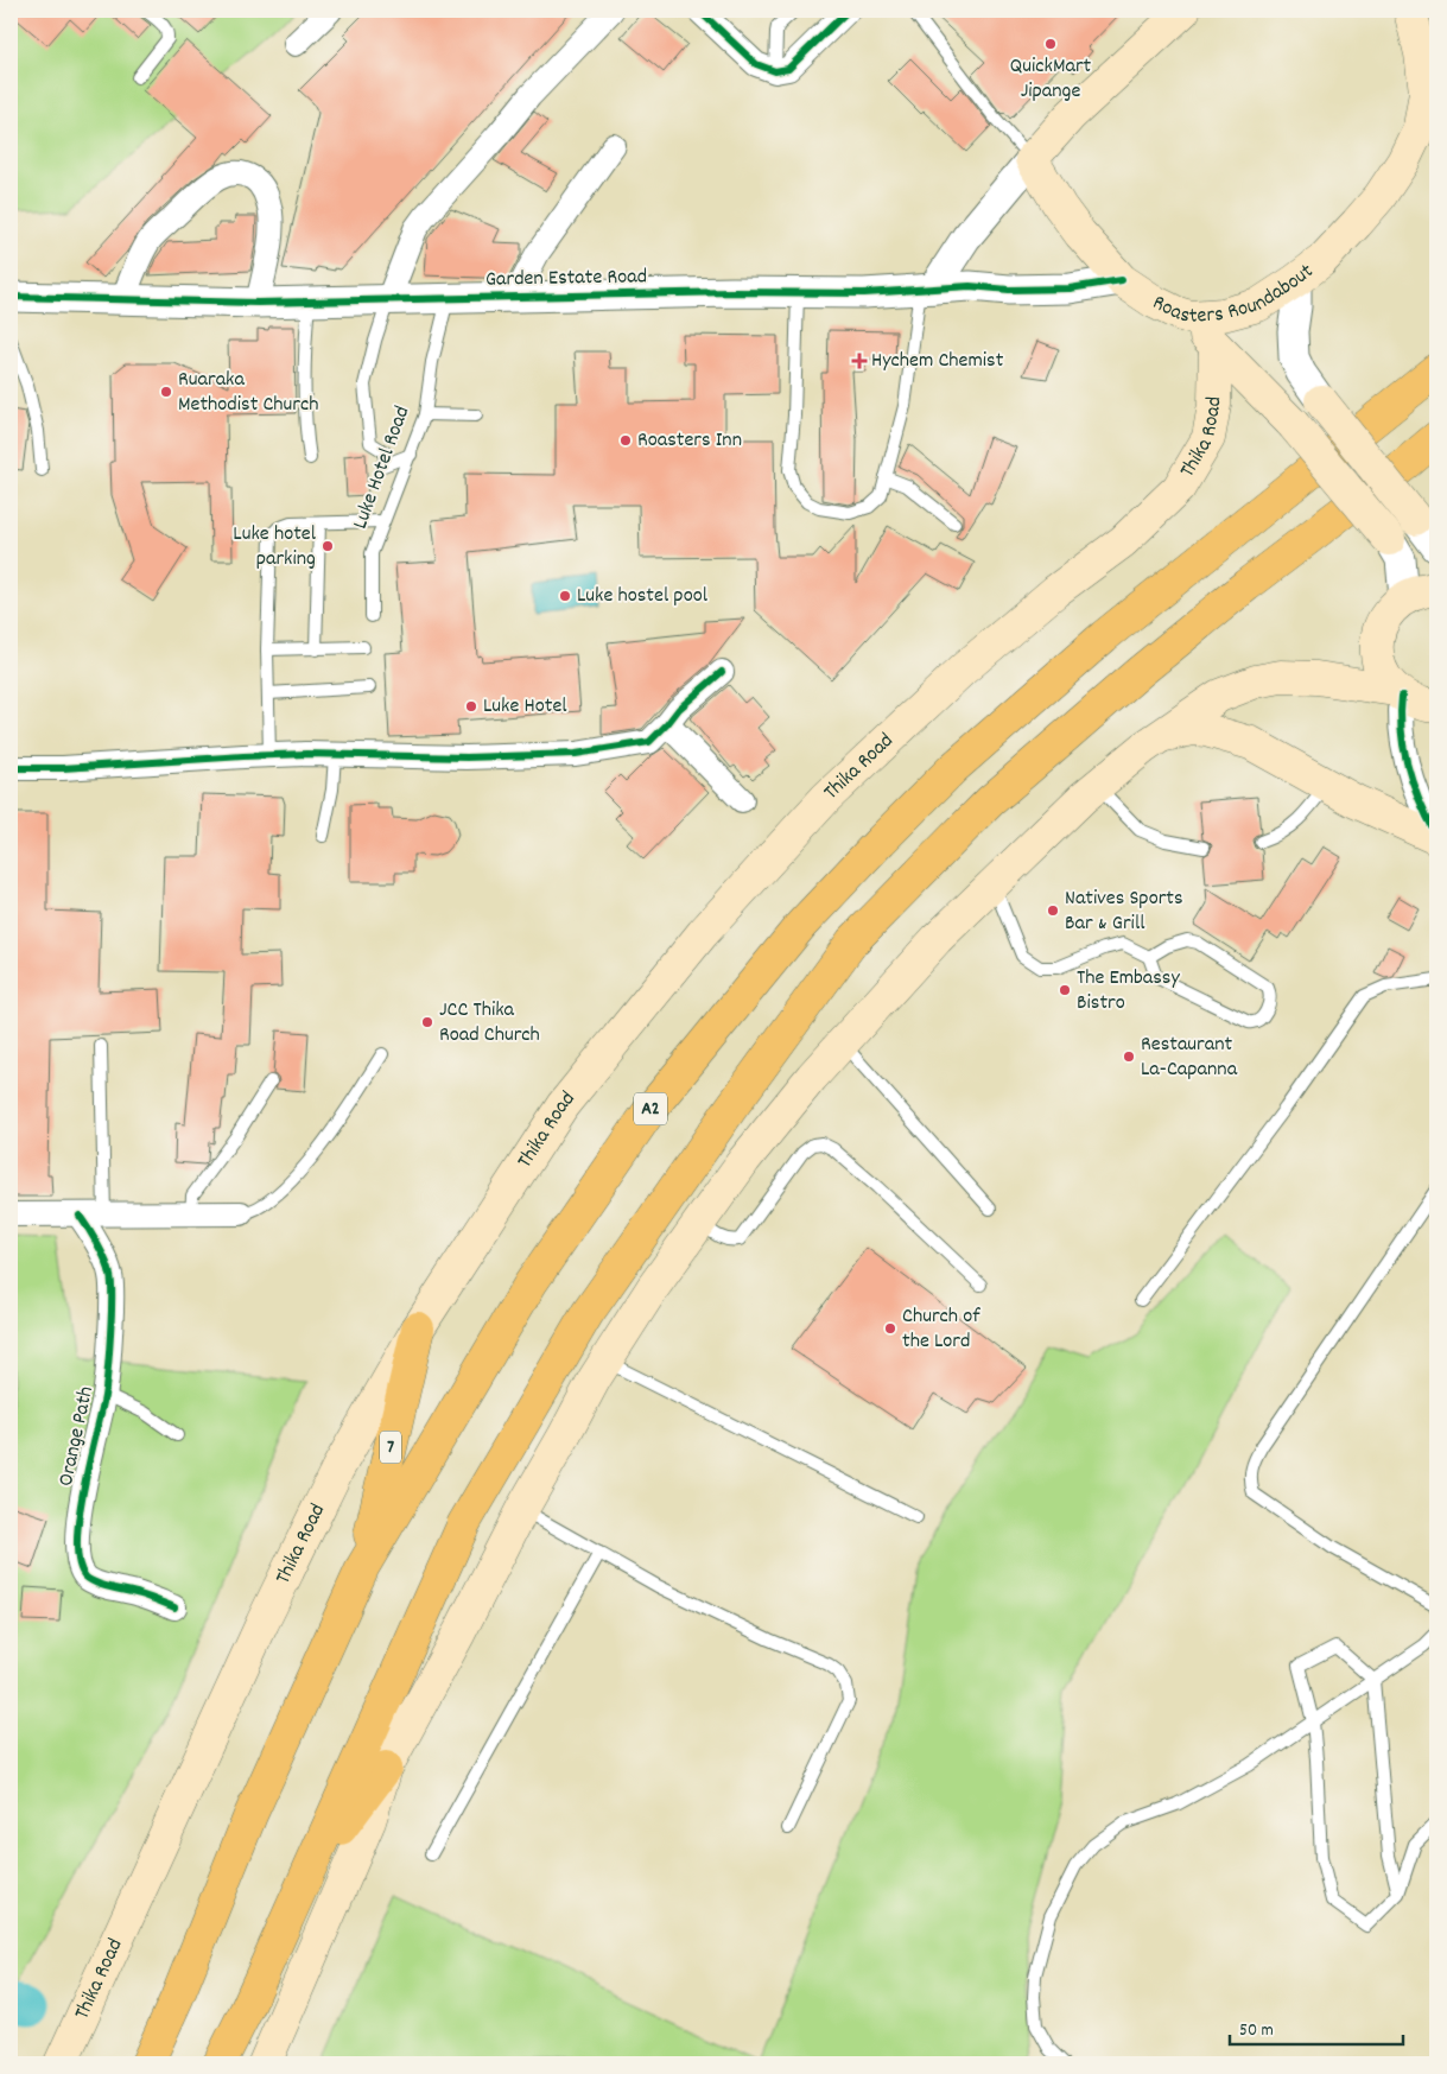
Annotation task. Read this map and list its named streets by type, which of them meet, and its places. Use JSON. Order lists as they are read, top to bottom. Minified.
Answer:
{"streets":{"highway":["A2","7"],"main road":["Roasters Roundabout","Thika Road"],"street":["Garden Estate Road","Orange Path"],"lane":["Luke Hotel Road"]},"crossings":[["Garden Estate Road","Roasters Roundabout"],["Garden Estate Road","Luke Hotel Road"],["Thika Road","7"],["A2","7"]],"places":{"other":["QuickMart Jipange","Ruaraka Methodist Church","Roasters Inn","Luke hotel parking","Luke hostel pool","Luke Hotel","Natives Sports Bar & Grill","The Embassy Bistro","JCC Thika Road Church","Restaurant La-Capanna","Church of the Lord"],"health":["Hychem Chemist"]},"scale_bar":"50 m"}
